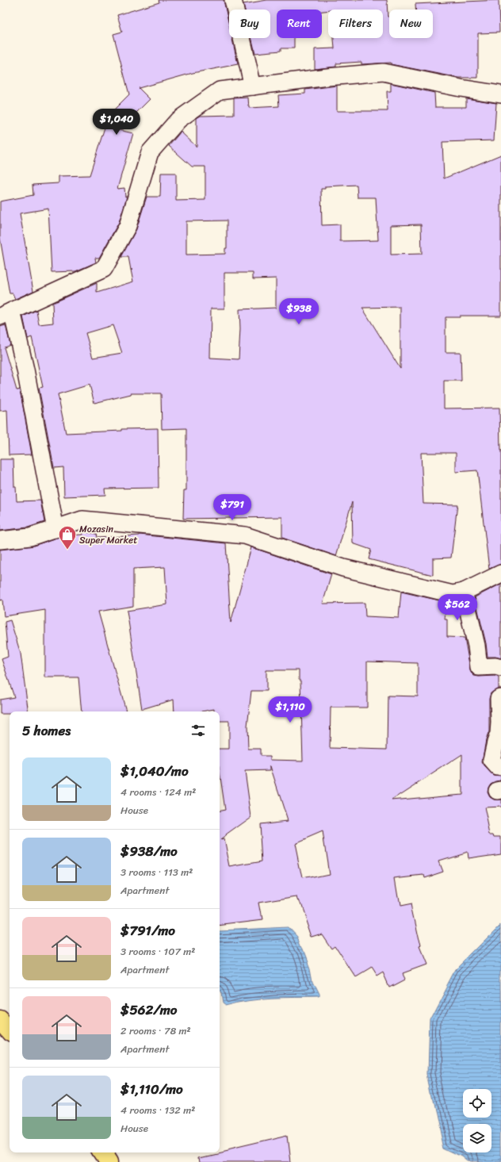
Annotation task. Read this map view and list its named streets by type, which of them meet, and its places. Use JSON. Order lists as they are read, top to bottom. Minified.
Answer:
{"places":{"shop":["Mozasin Super Market"]},"page":{"chip":["Buy","Rent","Filters","New"],"price":["$1,040","$938","$791","$562","$1,110"],"heading":"5 homes","list":[{"name":"$1,040/mo","note":"4 rooms · 124 m² · House"},{"name":"$938/mo","note":"3 rooms · 113 m² · Apartment"},{"name":"$791/mo","note":"3 rooms · 107 m² · Apartment"},{"name":"$562/mo","note":"2 rooms · 78 m² · Apartment"},{"name":"$1,110/mo","note":"4 rooms · 132 m² · House"}]}}
